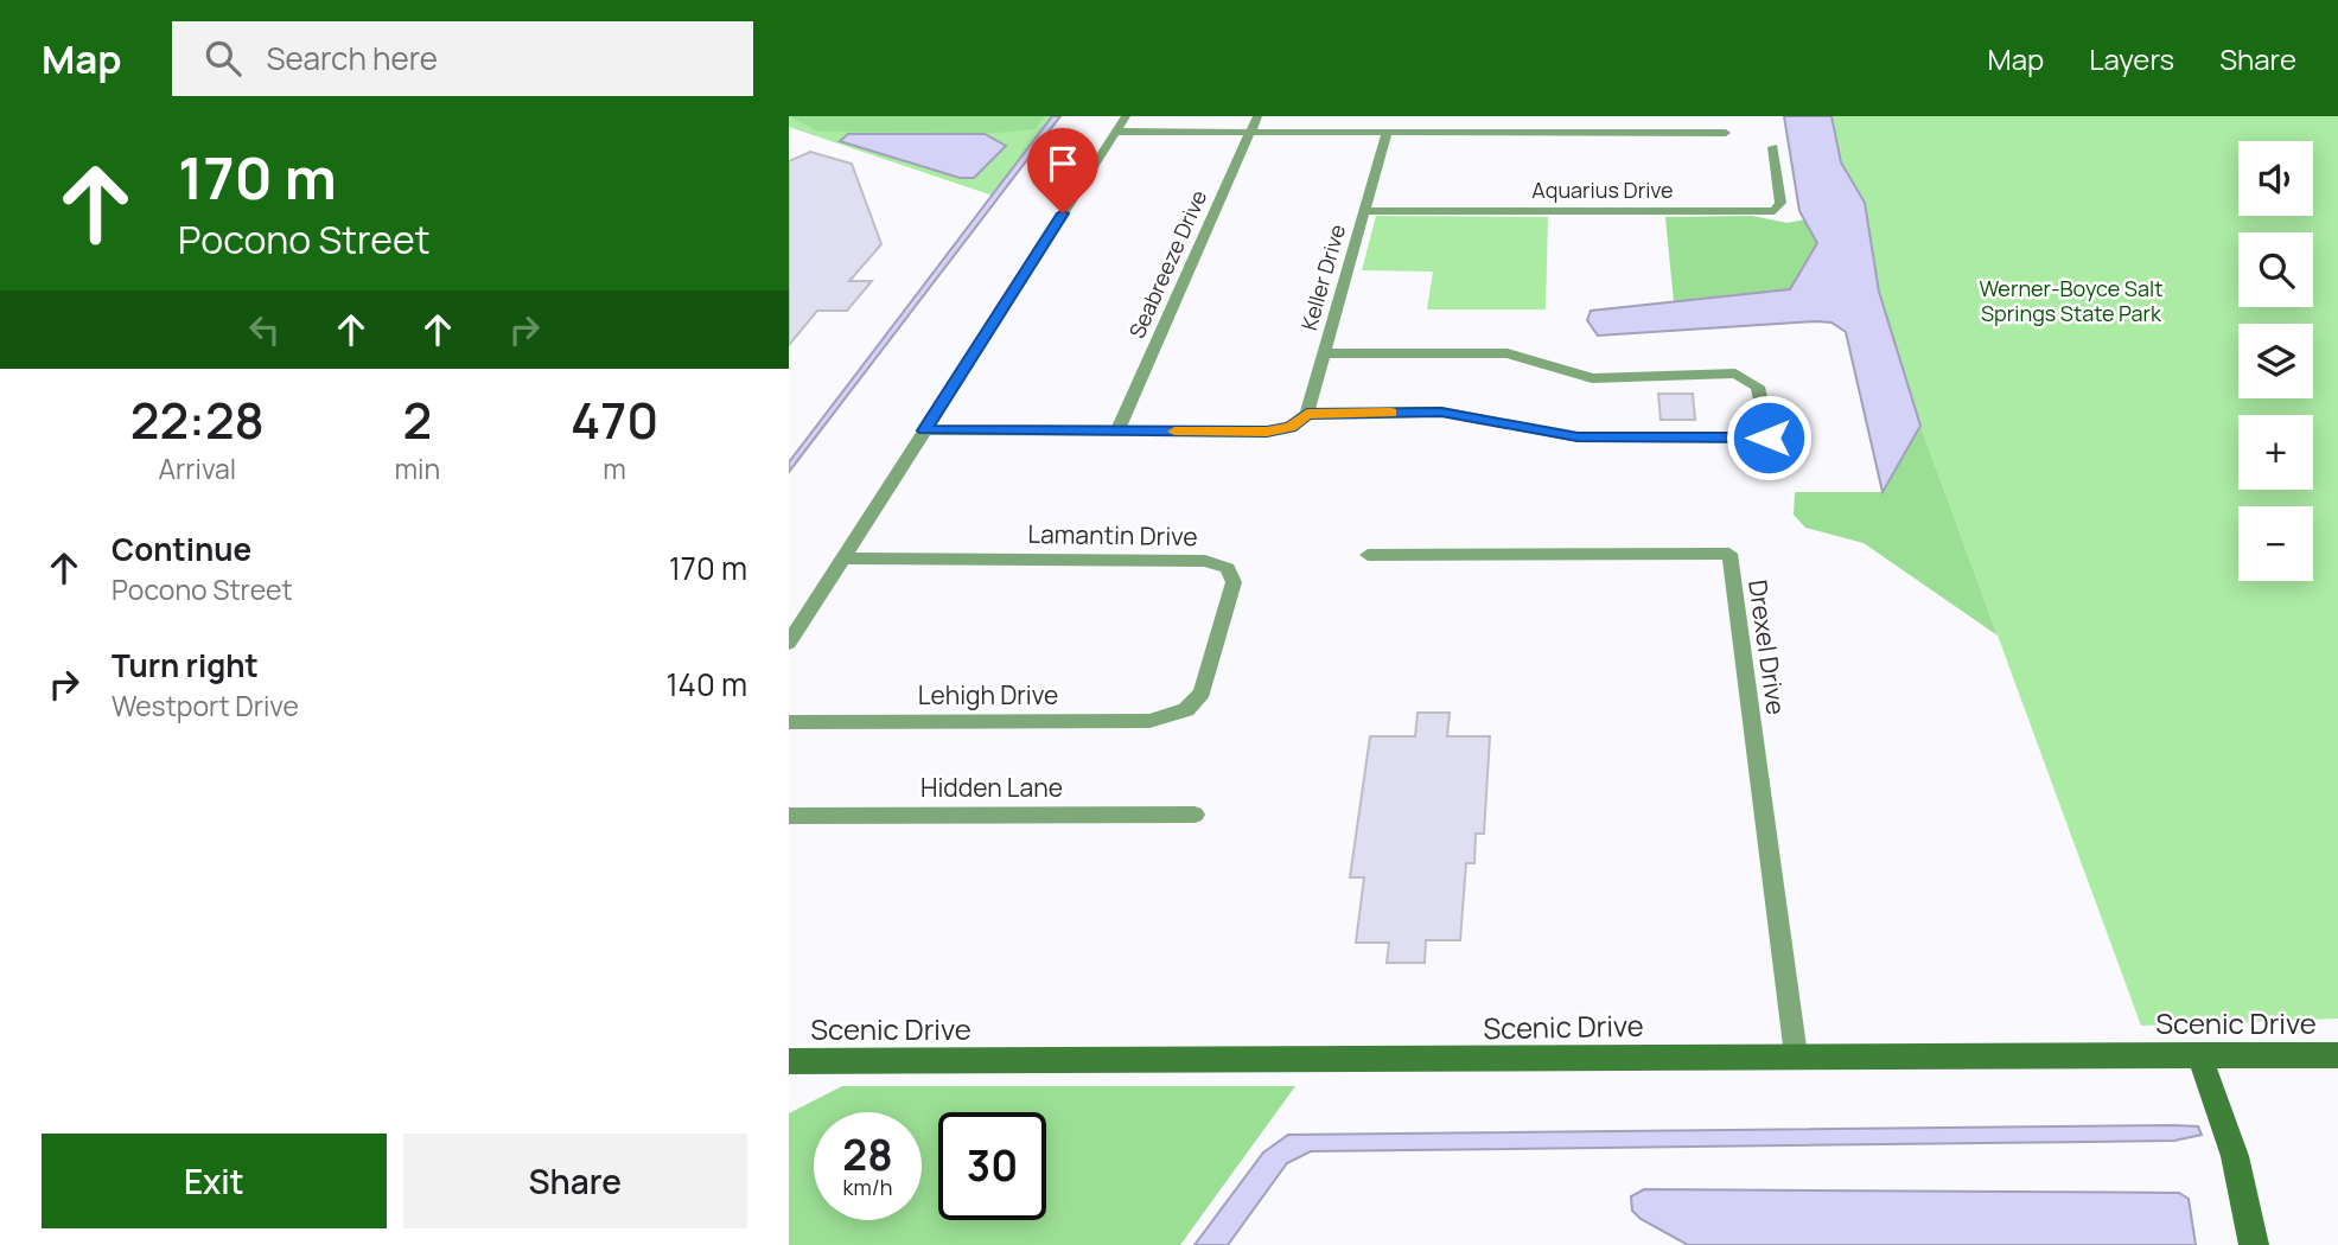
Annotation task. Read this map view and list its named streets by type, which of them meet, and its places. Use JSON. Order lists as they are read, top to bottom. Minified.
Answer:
{"streets":{"street":["Aquarius Drive","Seabreeze Drive","Keller Drive","Lamantin Drive","Drexel Drive","Lehigh Drive","Hidden Lane","Scenic Drive"]},"crossings":[["Aquarius Drive","Keller Drive"],["Lamantin Drive","Lehigh Drive"],["Drexel Drive","Scenic Drive"]],"parks":["Werner-Boyce Salt Springs State Park"],"page":{"header":"Map","search":"Search here","nav":["Map","Layers","Share"],"turn":["170 m","Pocono Street"],"map_buttons":["+","−"],"eta":["22:28","Arrival","2","min","470","m"],"list":[{"name":"Continue","note":"Pocono Street","value":"170 m"},{"name":"Turn right","note":"Westport Drive","value":"140 m"}],"speed":"28 km/h","limit":"30","buttons":["Exit","Share"]}}
